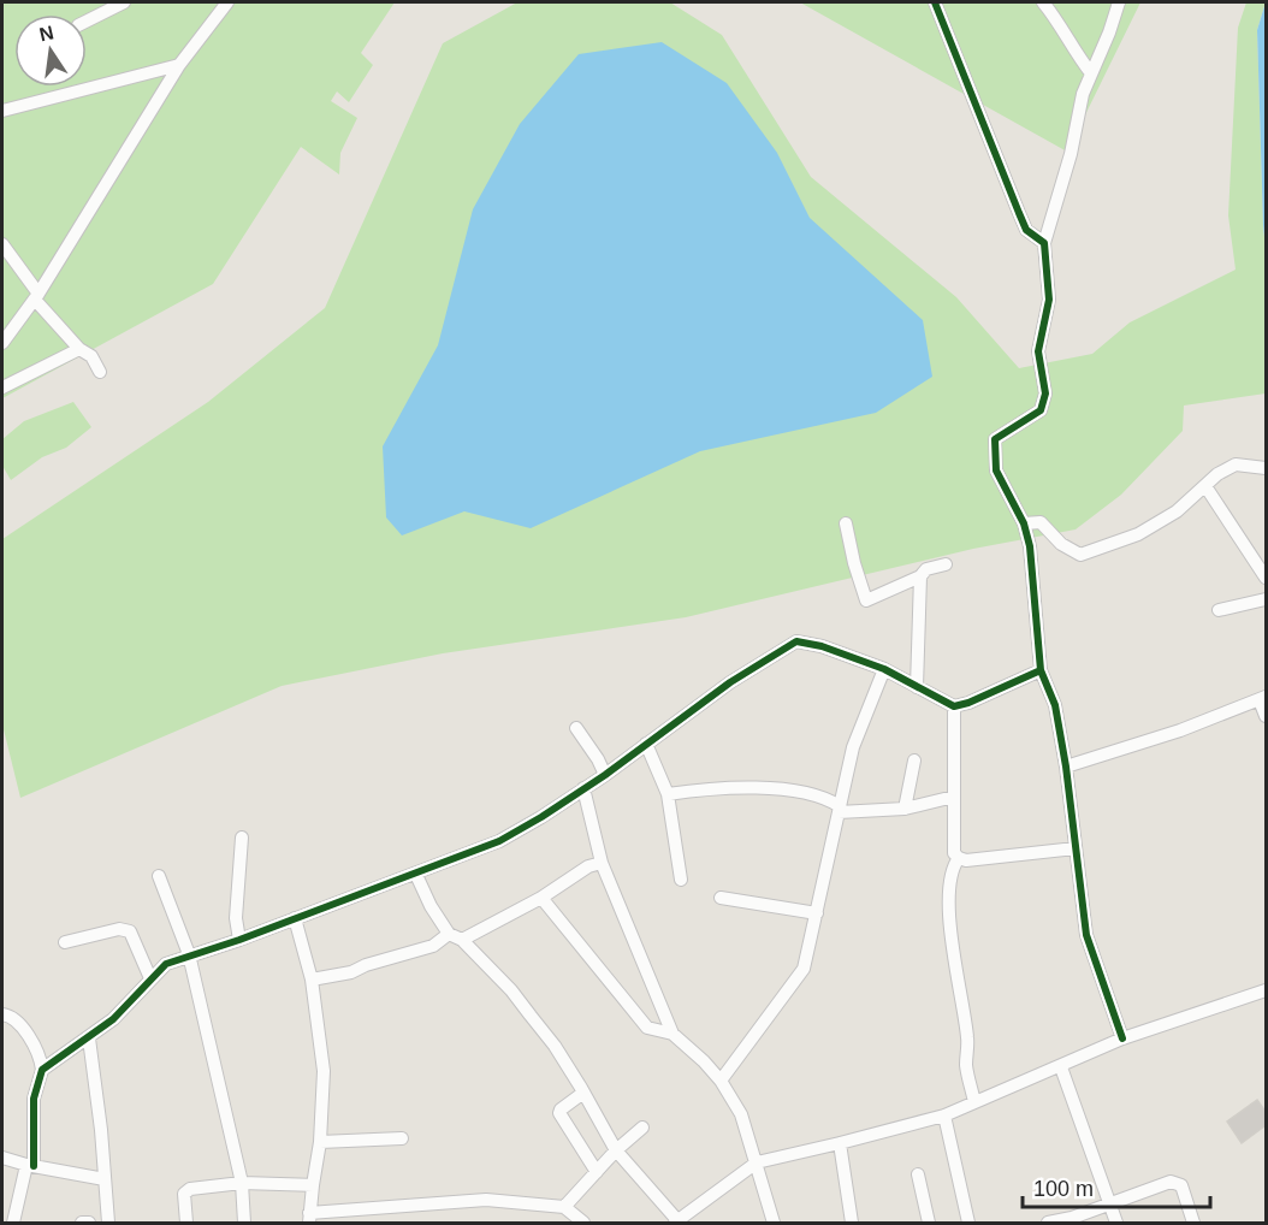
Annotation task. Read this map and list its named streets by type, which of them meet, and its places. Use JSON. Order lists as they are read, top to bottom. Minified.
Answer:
{"scale_bar":"100 m","north":"top"}
